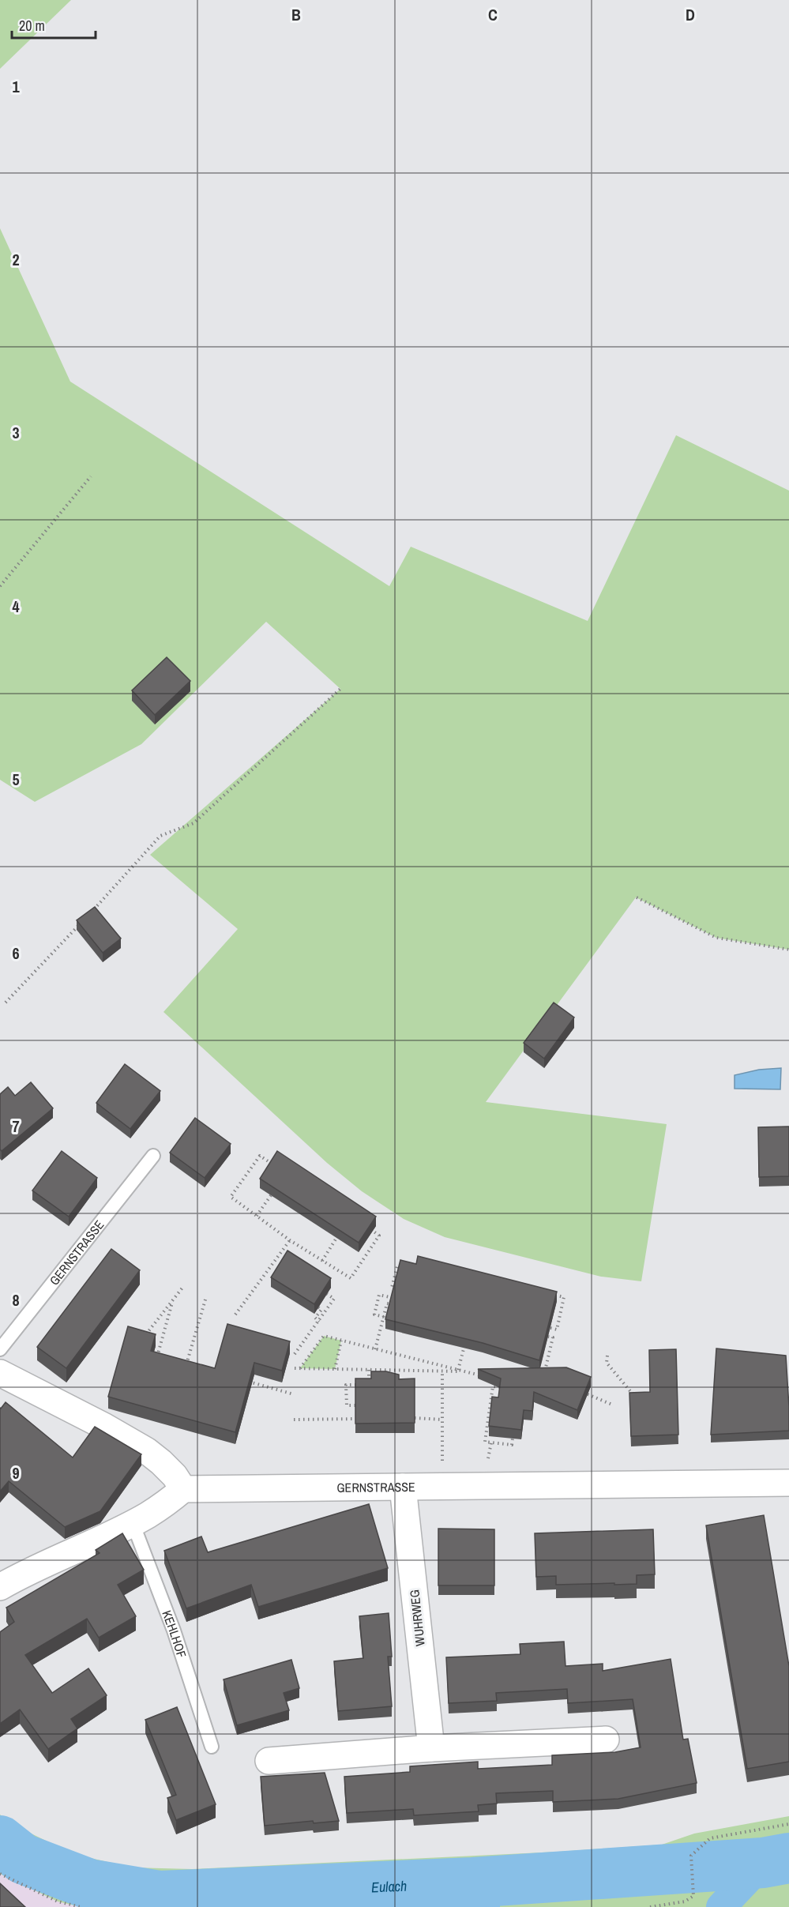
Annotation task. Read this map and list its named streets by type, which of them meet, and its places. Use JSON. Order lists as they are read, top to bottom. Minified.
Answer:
{"streets":{"street":["GERNSTRASSE","WUHRWEG"],"lane":["KEHLHOF"]},"crossings":[["GERNSTRASSE","WUHRWEG"]],"water":["Eulach"],"scale_bar":"20 m","grid":{"columns":["B","C","D"],"rows":["1","2","3","4","5","6","7","8","9"]}}
